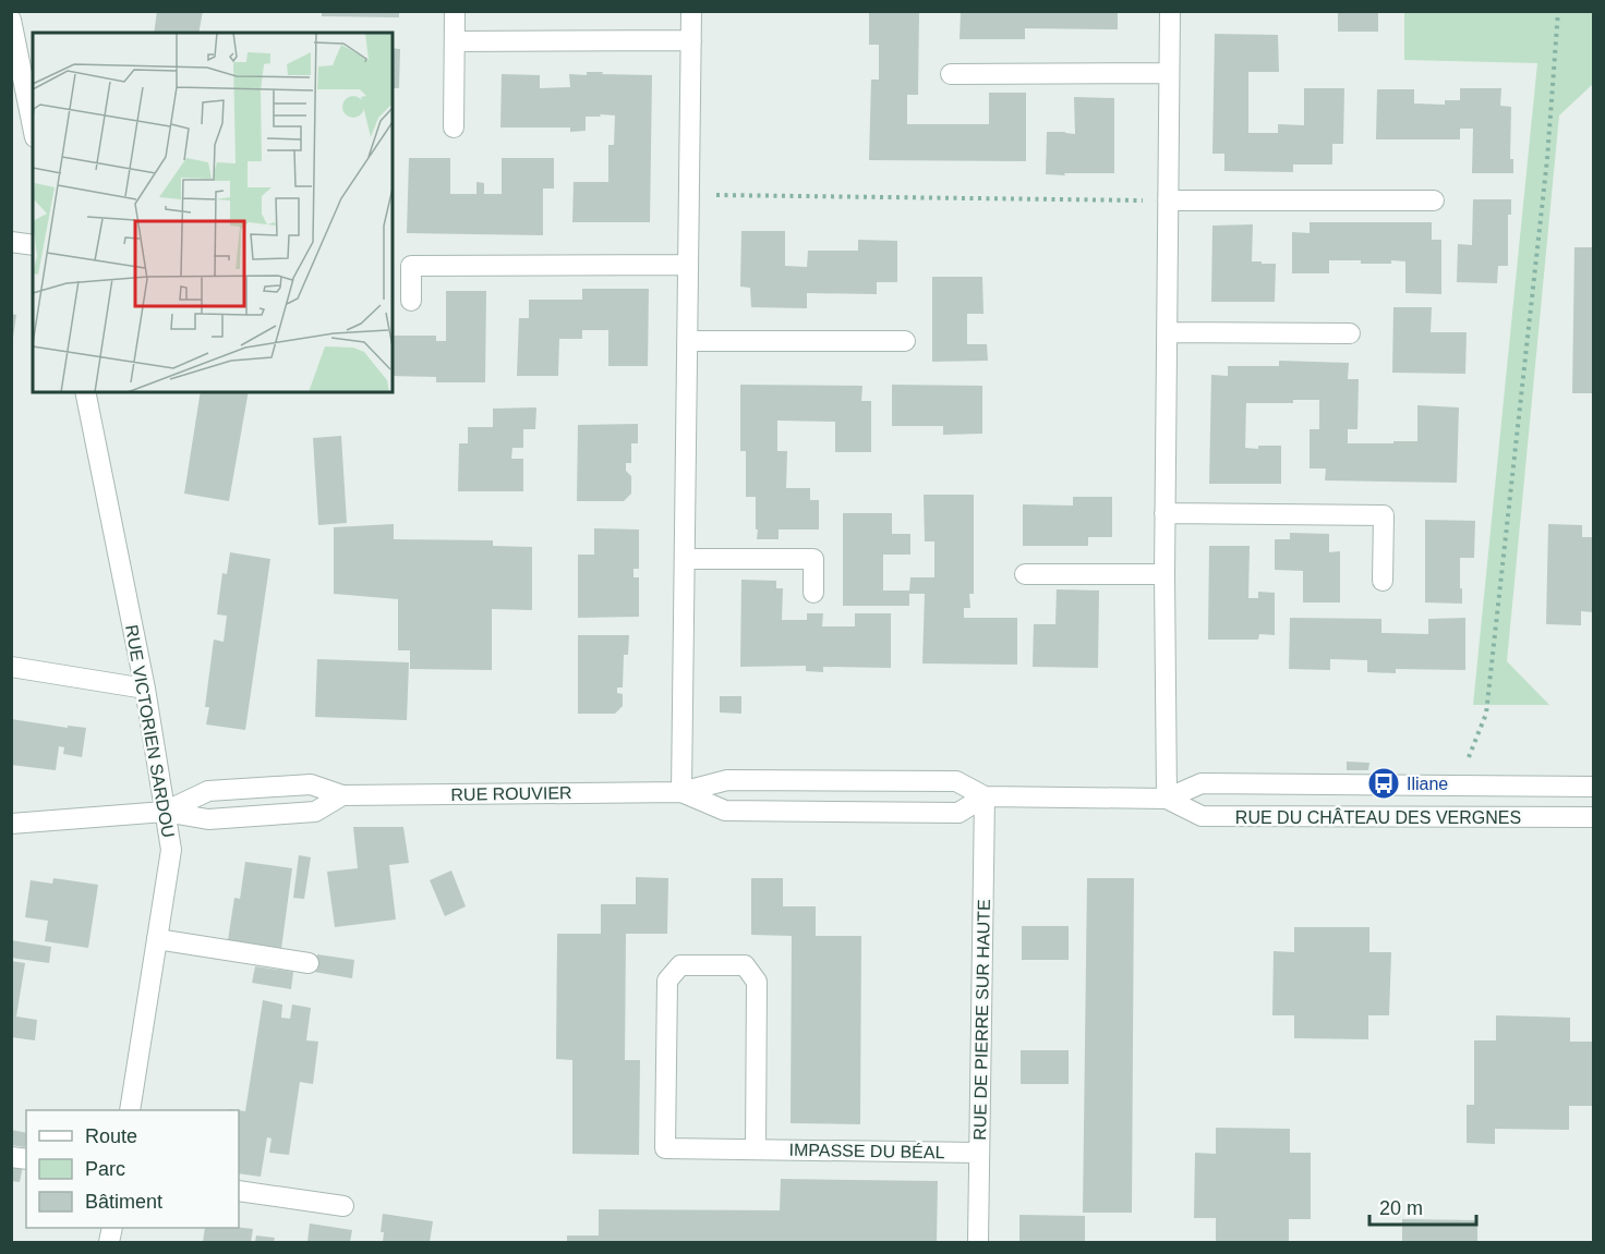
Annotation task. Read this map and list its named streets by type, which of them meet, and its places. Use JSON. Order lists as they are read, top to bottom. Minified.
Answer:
{"streets":{"street":["RUE VICTORIEN SARDOU","RUE ROUVIER","RUE DU CHÂTEAU DES VERGNES","RUE DE PIERRE SUR HAUTE","IMPASSE DU BÉAL"]},"crossings":[["RUE VICTORIEN SARDOU","RUE ROUVIER"],["RUE ROUVIER","RUE DU CHÂTEAU DES VERGNES"],["RUE DU CHÂTEAU DES VERGNES","RUE DE PIERRE SUR HAUTE"],["RUE DE PIERRE SUR HAUTE","IMPASSE DU BÉAL"]],"places":{"bus stop":["Iliane"]},"legend":["Route","Parc","Bâtiment"],"scale_bar":"20 m"}
